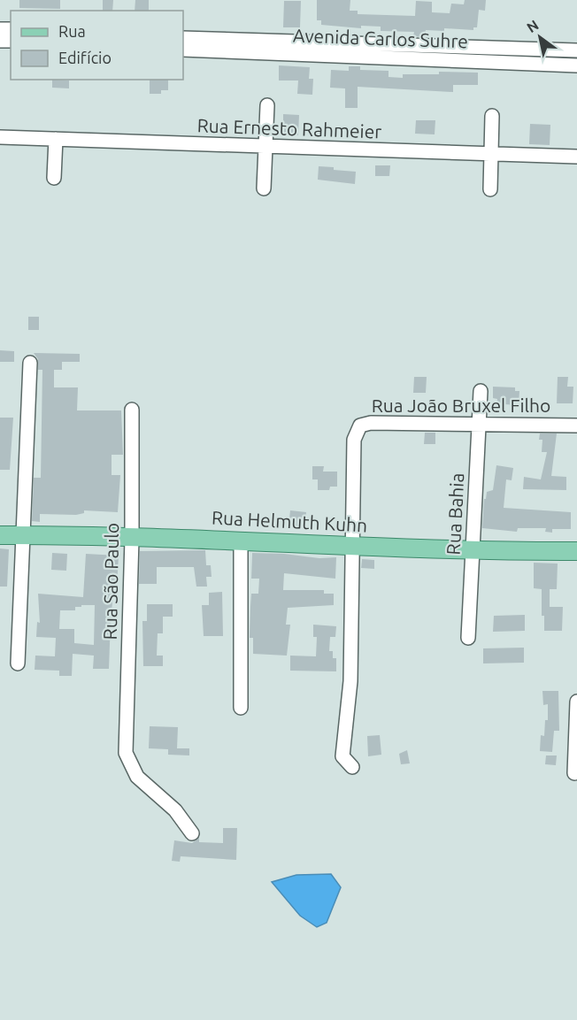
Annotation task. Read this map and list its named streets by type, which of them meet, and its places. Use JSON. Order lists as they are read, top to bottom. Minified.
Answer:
{"streets":{"main road":["Rua Helmuth Kuhn"],"street":["Avenida Carlos Suhre","Rua Ernesto Rahmeier","Rua João Bruxel Filho","Rua Bahia","Rua São Paulo"]},"crossings":[["Rua João Bruxel Filho","Rua Bahia"],["Rua João Bruxel Filho","Rua Helmuth Kuhn"],["Rua Bahia","Rua Helmuth Kuhn"],["Rua Helmuth Kuhn","Rua São Paulo"]],"legend":["Rua","Edifício"],"north":"top left"}
